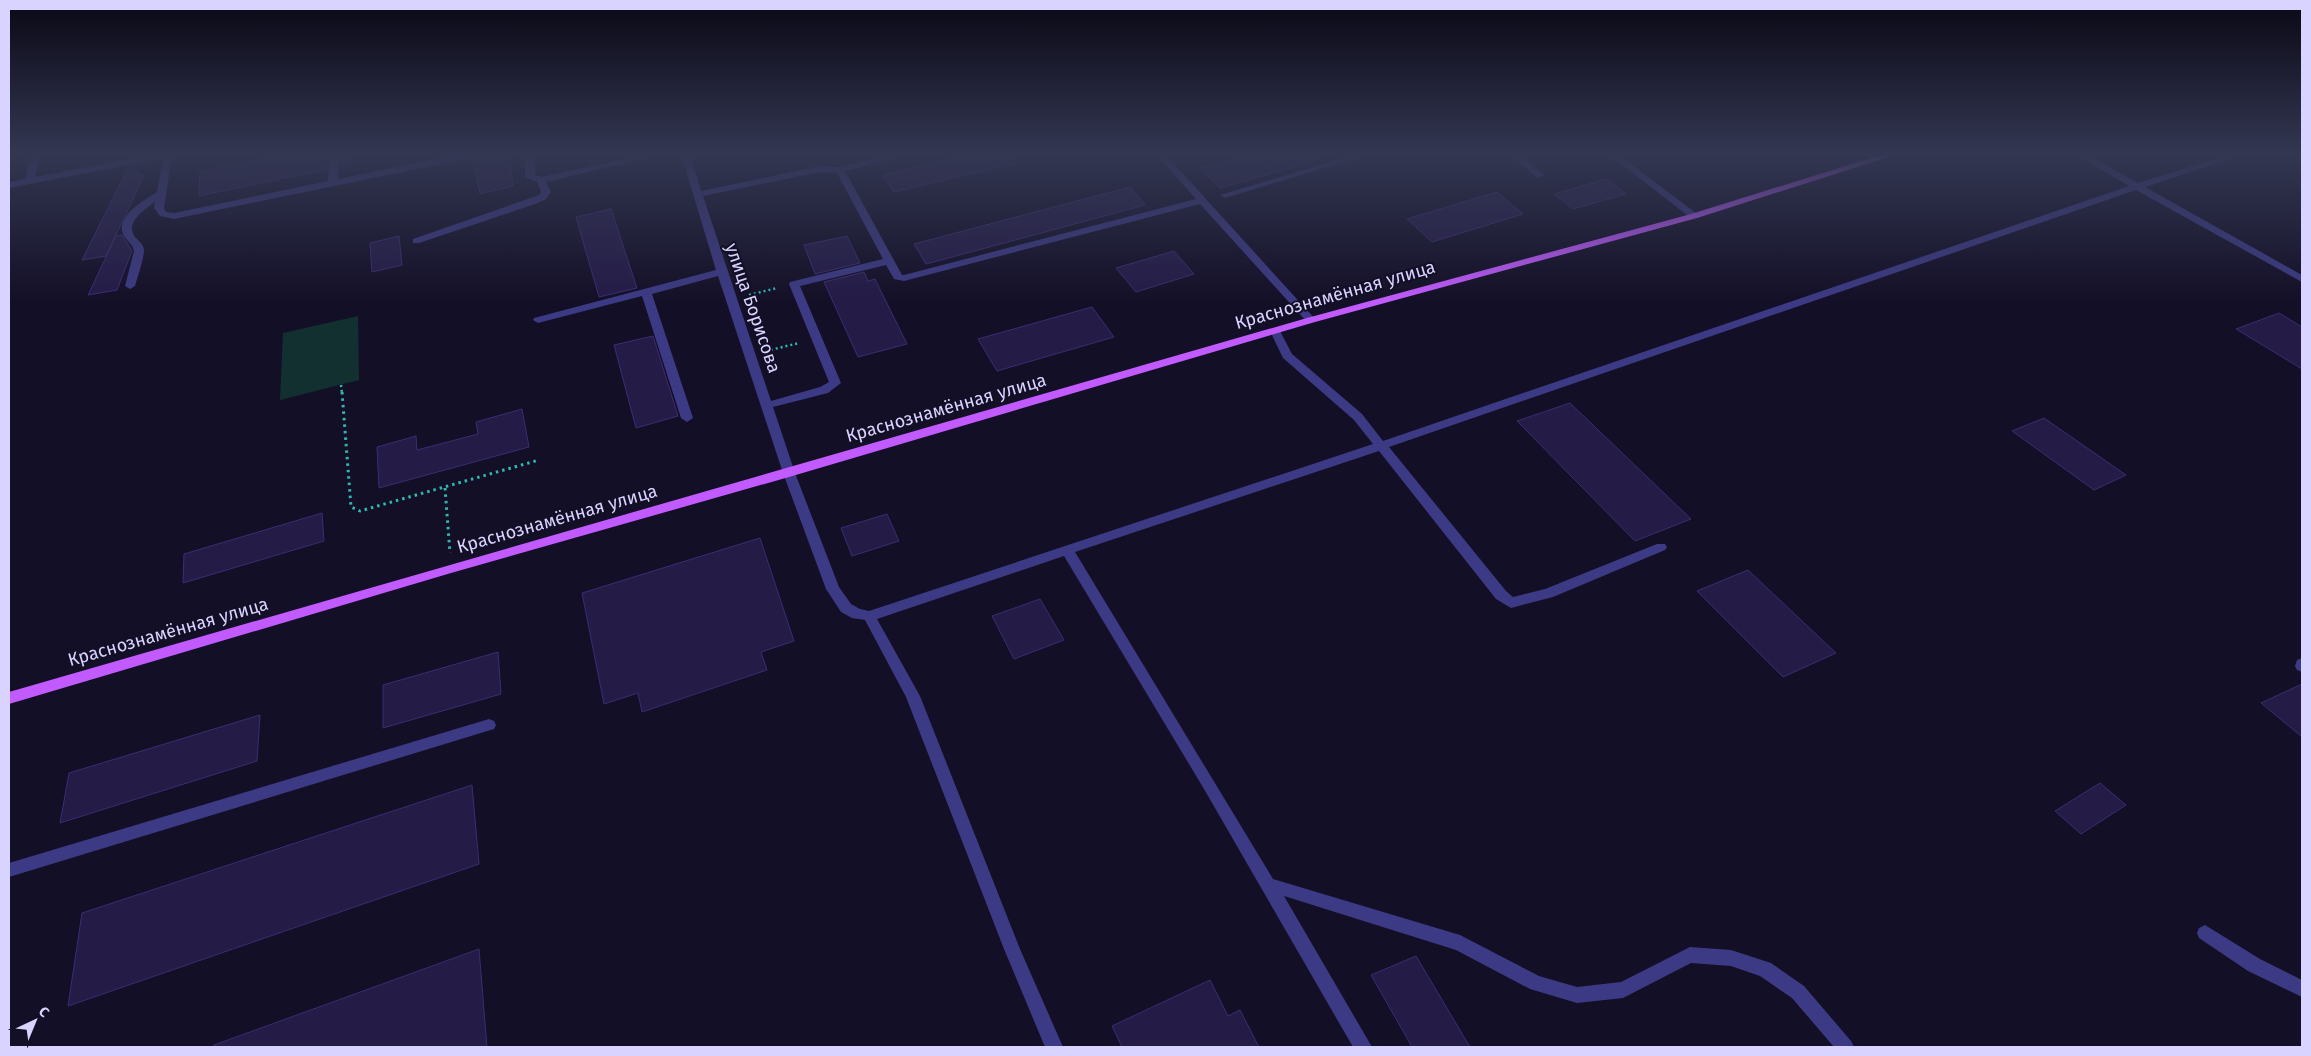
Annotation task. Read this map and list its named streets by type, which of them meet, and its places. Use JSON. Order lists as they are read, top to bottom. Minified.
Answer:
{"streets":{"main road":["Краснознамённая улица"],"street":["улица Борисова"]},"crossings":[["Краснознамённая улица","улица Борисова"]],"north":"top right"}
